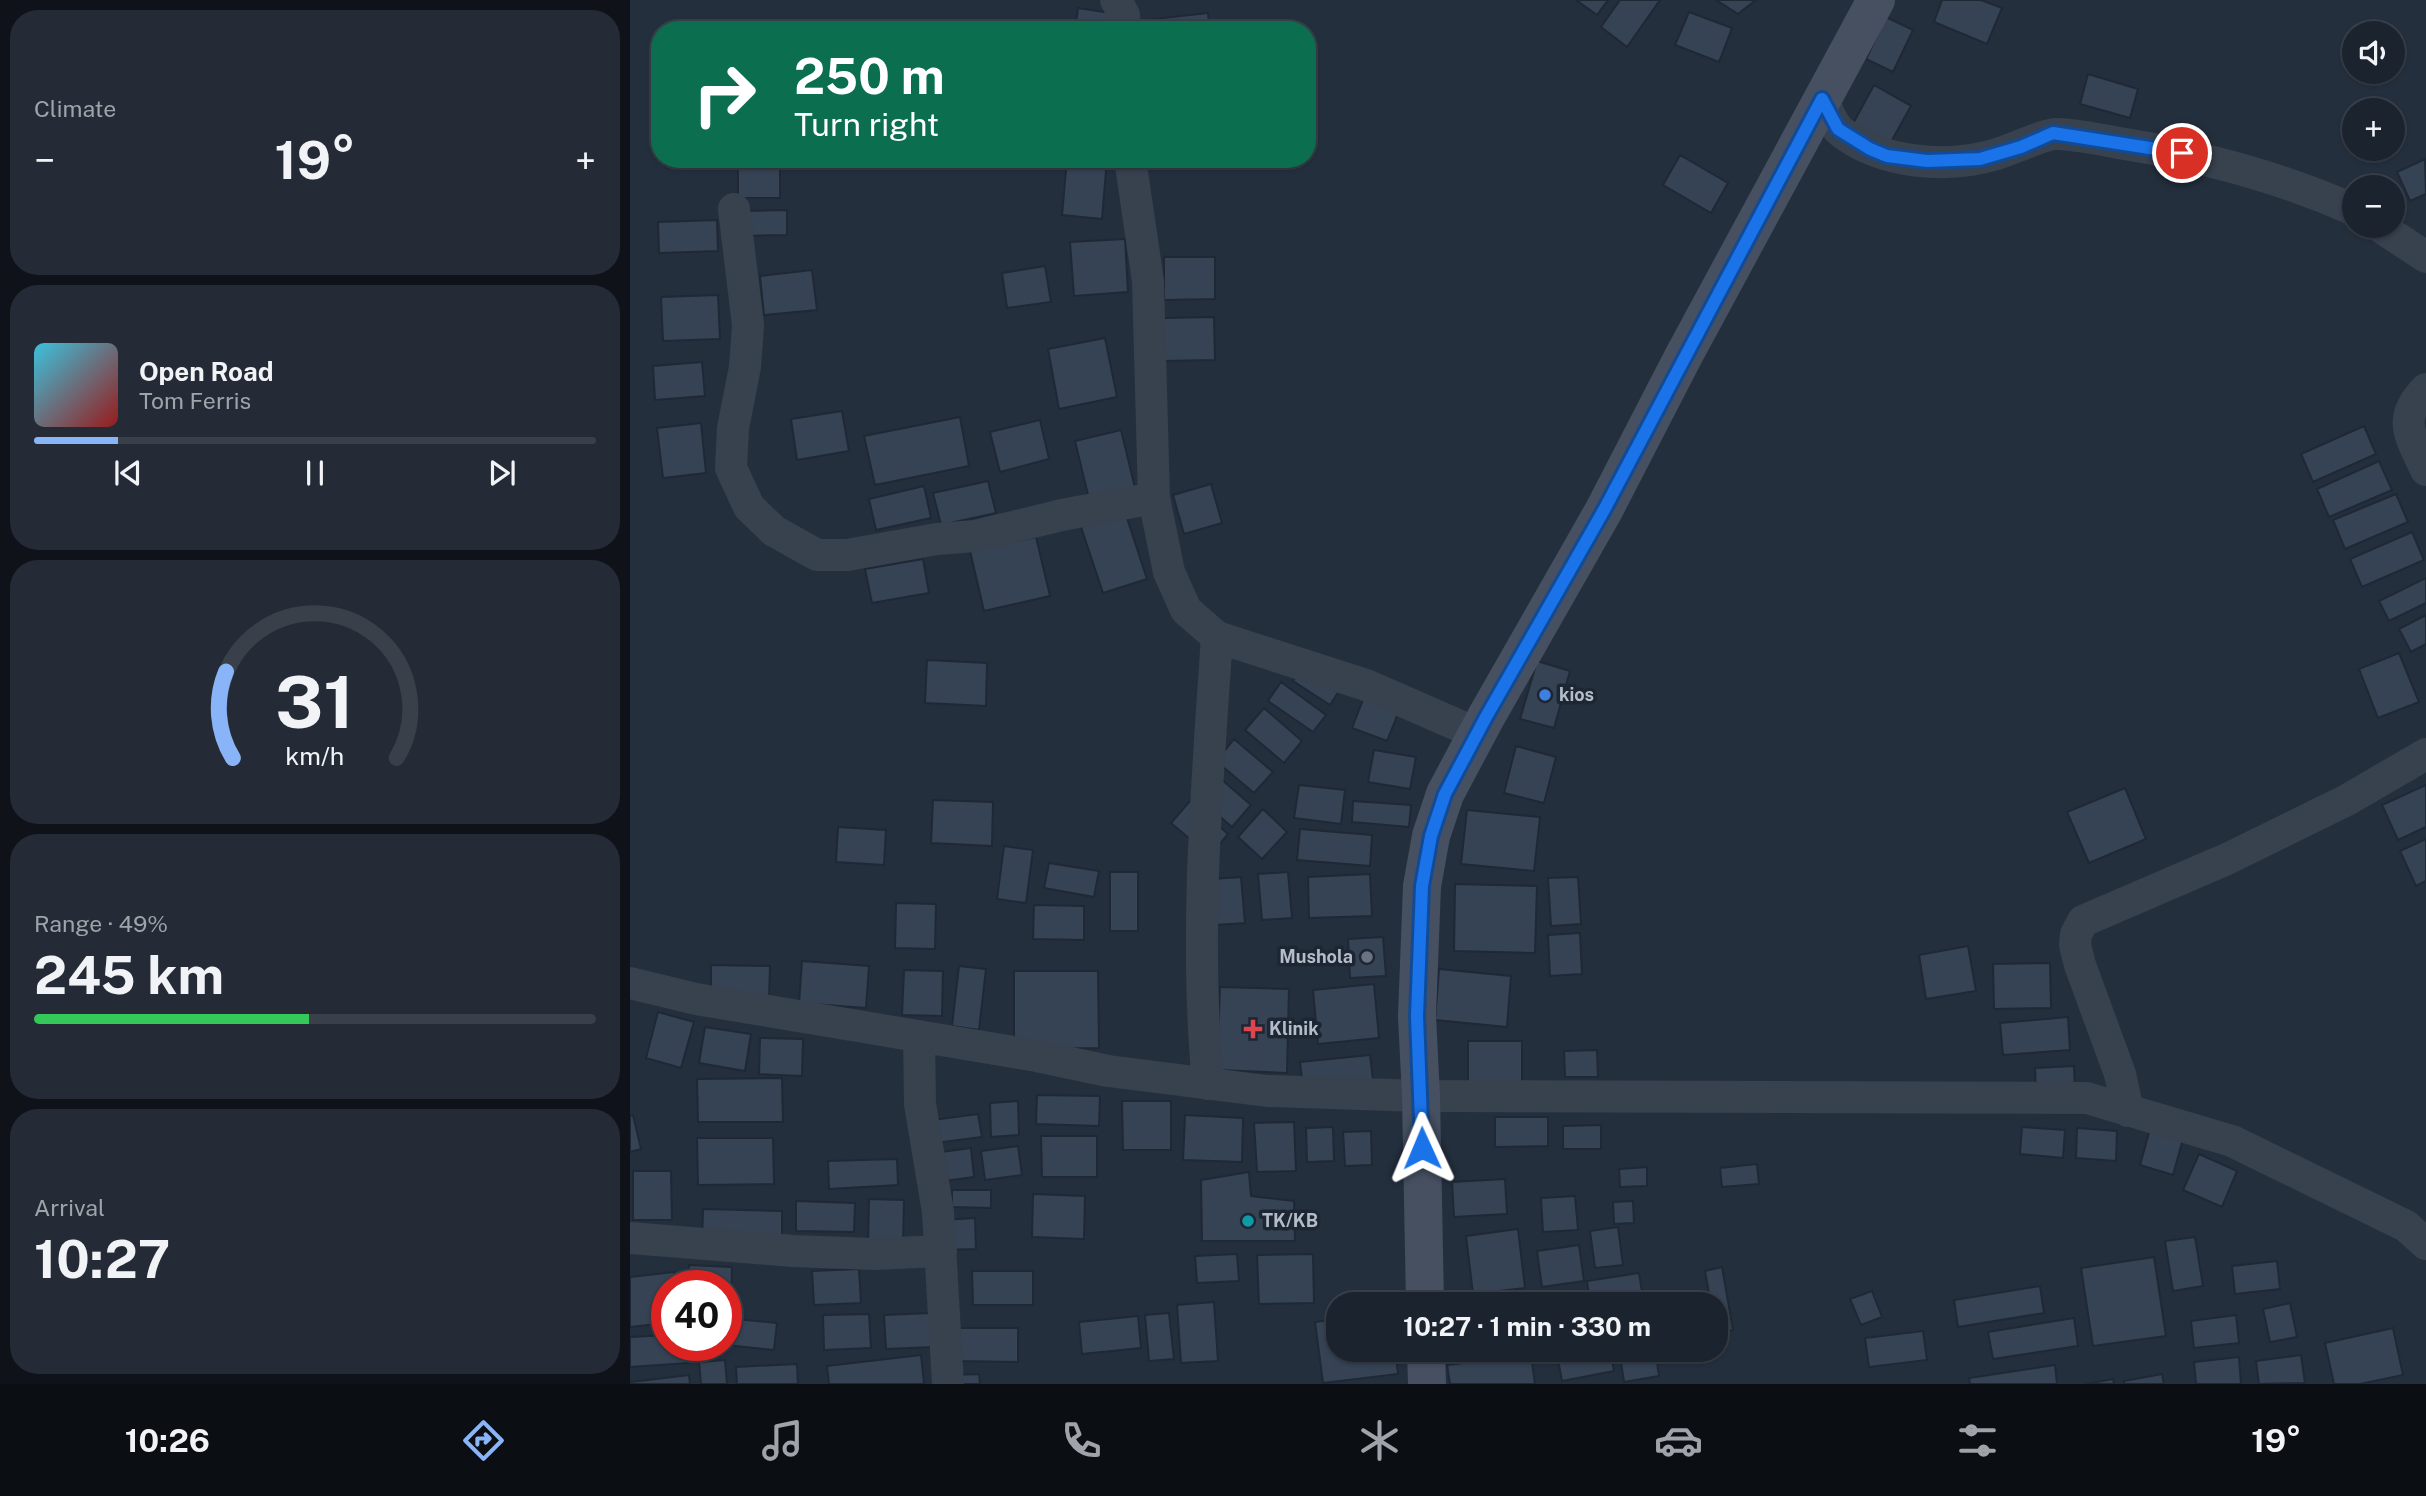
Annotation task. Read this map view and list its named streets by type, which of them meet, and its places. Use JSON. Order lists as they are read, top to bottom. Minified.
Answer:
{"places":{"other":["kios","Mushola","TK/KB"],"health":["Klinik"]},"page":{"tile":["Climate",["Range · 49%","245 km"],["Arrival","10:27"]],"map_buttons":["+","−"],"turn":["250 m","Turn right"],"heat":["−","19°","+"],"song":["Open Road","Tom Ferris"],"limit":"40","trip":"10:27 · 1 min · 330 m","tabs":["10:26","19°"],"gauge":["31","km/h"]}}
